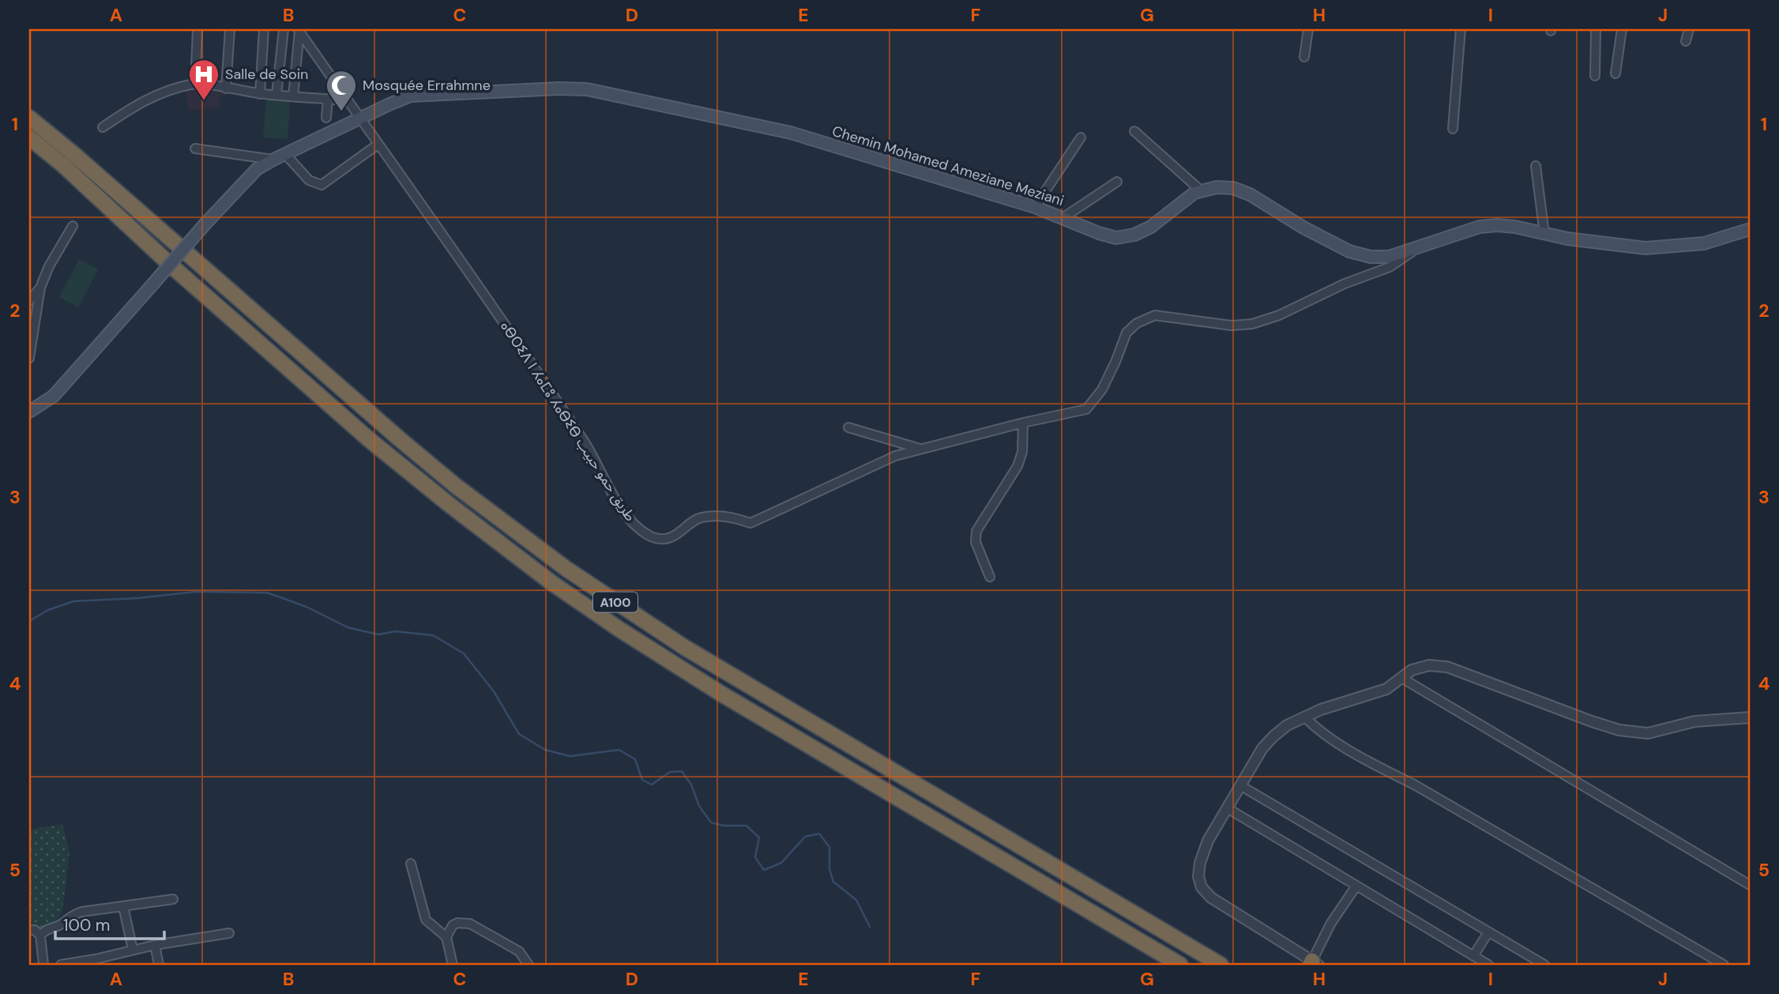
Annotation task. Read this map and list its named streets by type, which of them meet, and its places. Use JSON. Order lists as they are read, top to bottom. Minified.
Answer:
{"streets":{"highway":["A100"],"main road":["Chemin Mohamed Ameziane Meziani"],"street":["ⴰⴱⵔⵉⴷ ⵏ ⵃⴰⵎⵓ ⵃⴰⴱⵉⴱ طريق حمو حبيب"]},"crossings":[["Chemin Mohamed Ameziane Meziani","ⴰⴱⵔⵉⴷ ⵏ ⵃⴰⵎⵓ ⵃⴰⴱⵉⴱ طريق حمو حبيب"]],"places":{"hospital":["Salle de Soin"],"mosque":["Mosquée Errahmne"]},"scale_bar":"100 m","grid":{"columns":["A","B","C","D","E","F","G","H","I","J"],"rows":["1","2","3","4","5"]}}
